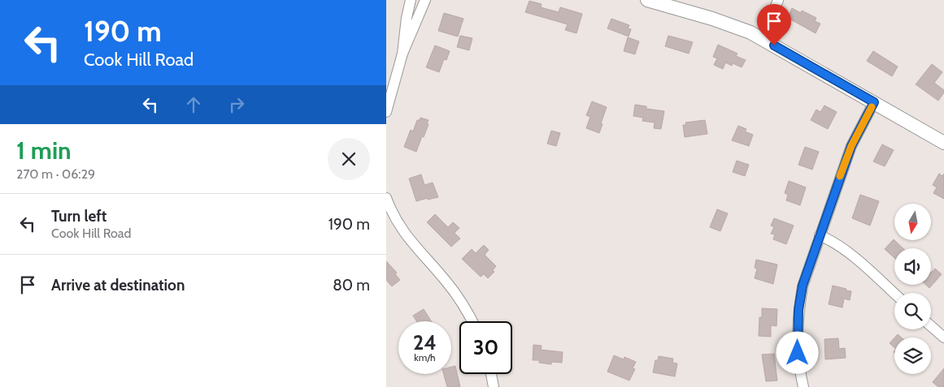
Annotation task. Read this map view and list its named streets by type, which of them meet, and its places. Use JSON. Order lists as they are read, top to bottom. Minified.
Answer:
{"north":"bottom","page":{"turn":["190 m","Cook Hill Road"],"heading":["1 min","270 m · 06:29"],"list":[{"name":"Turn left","note":"Cook Hill Road","value":"190 m"},{"name":"Arrive at destination","value":"80 m"}],"speed":"24 km/h","limit":"30"}}
